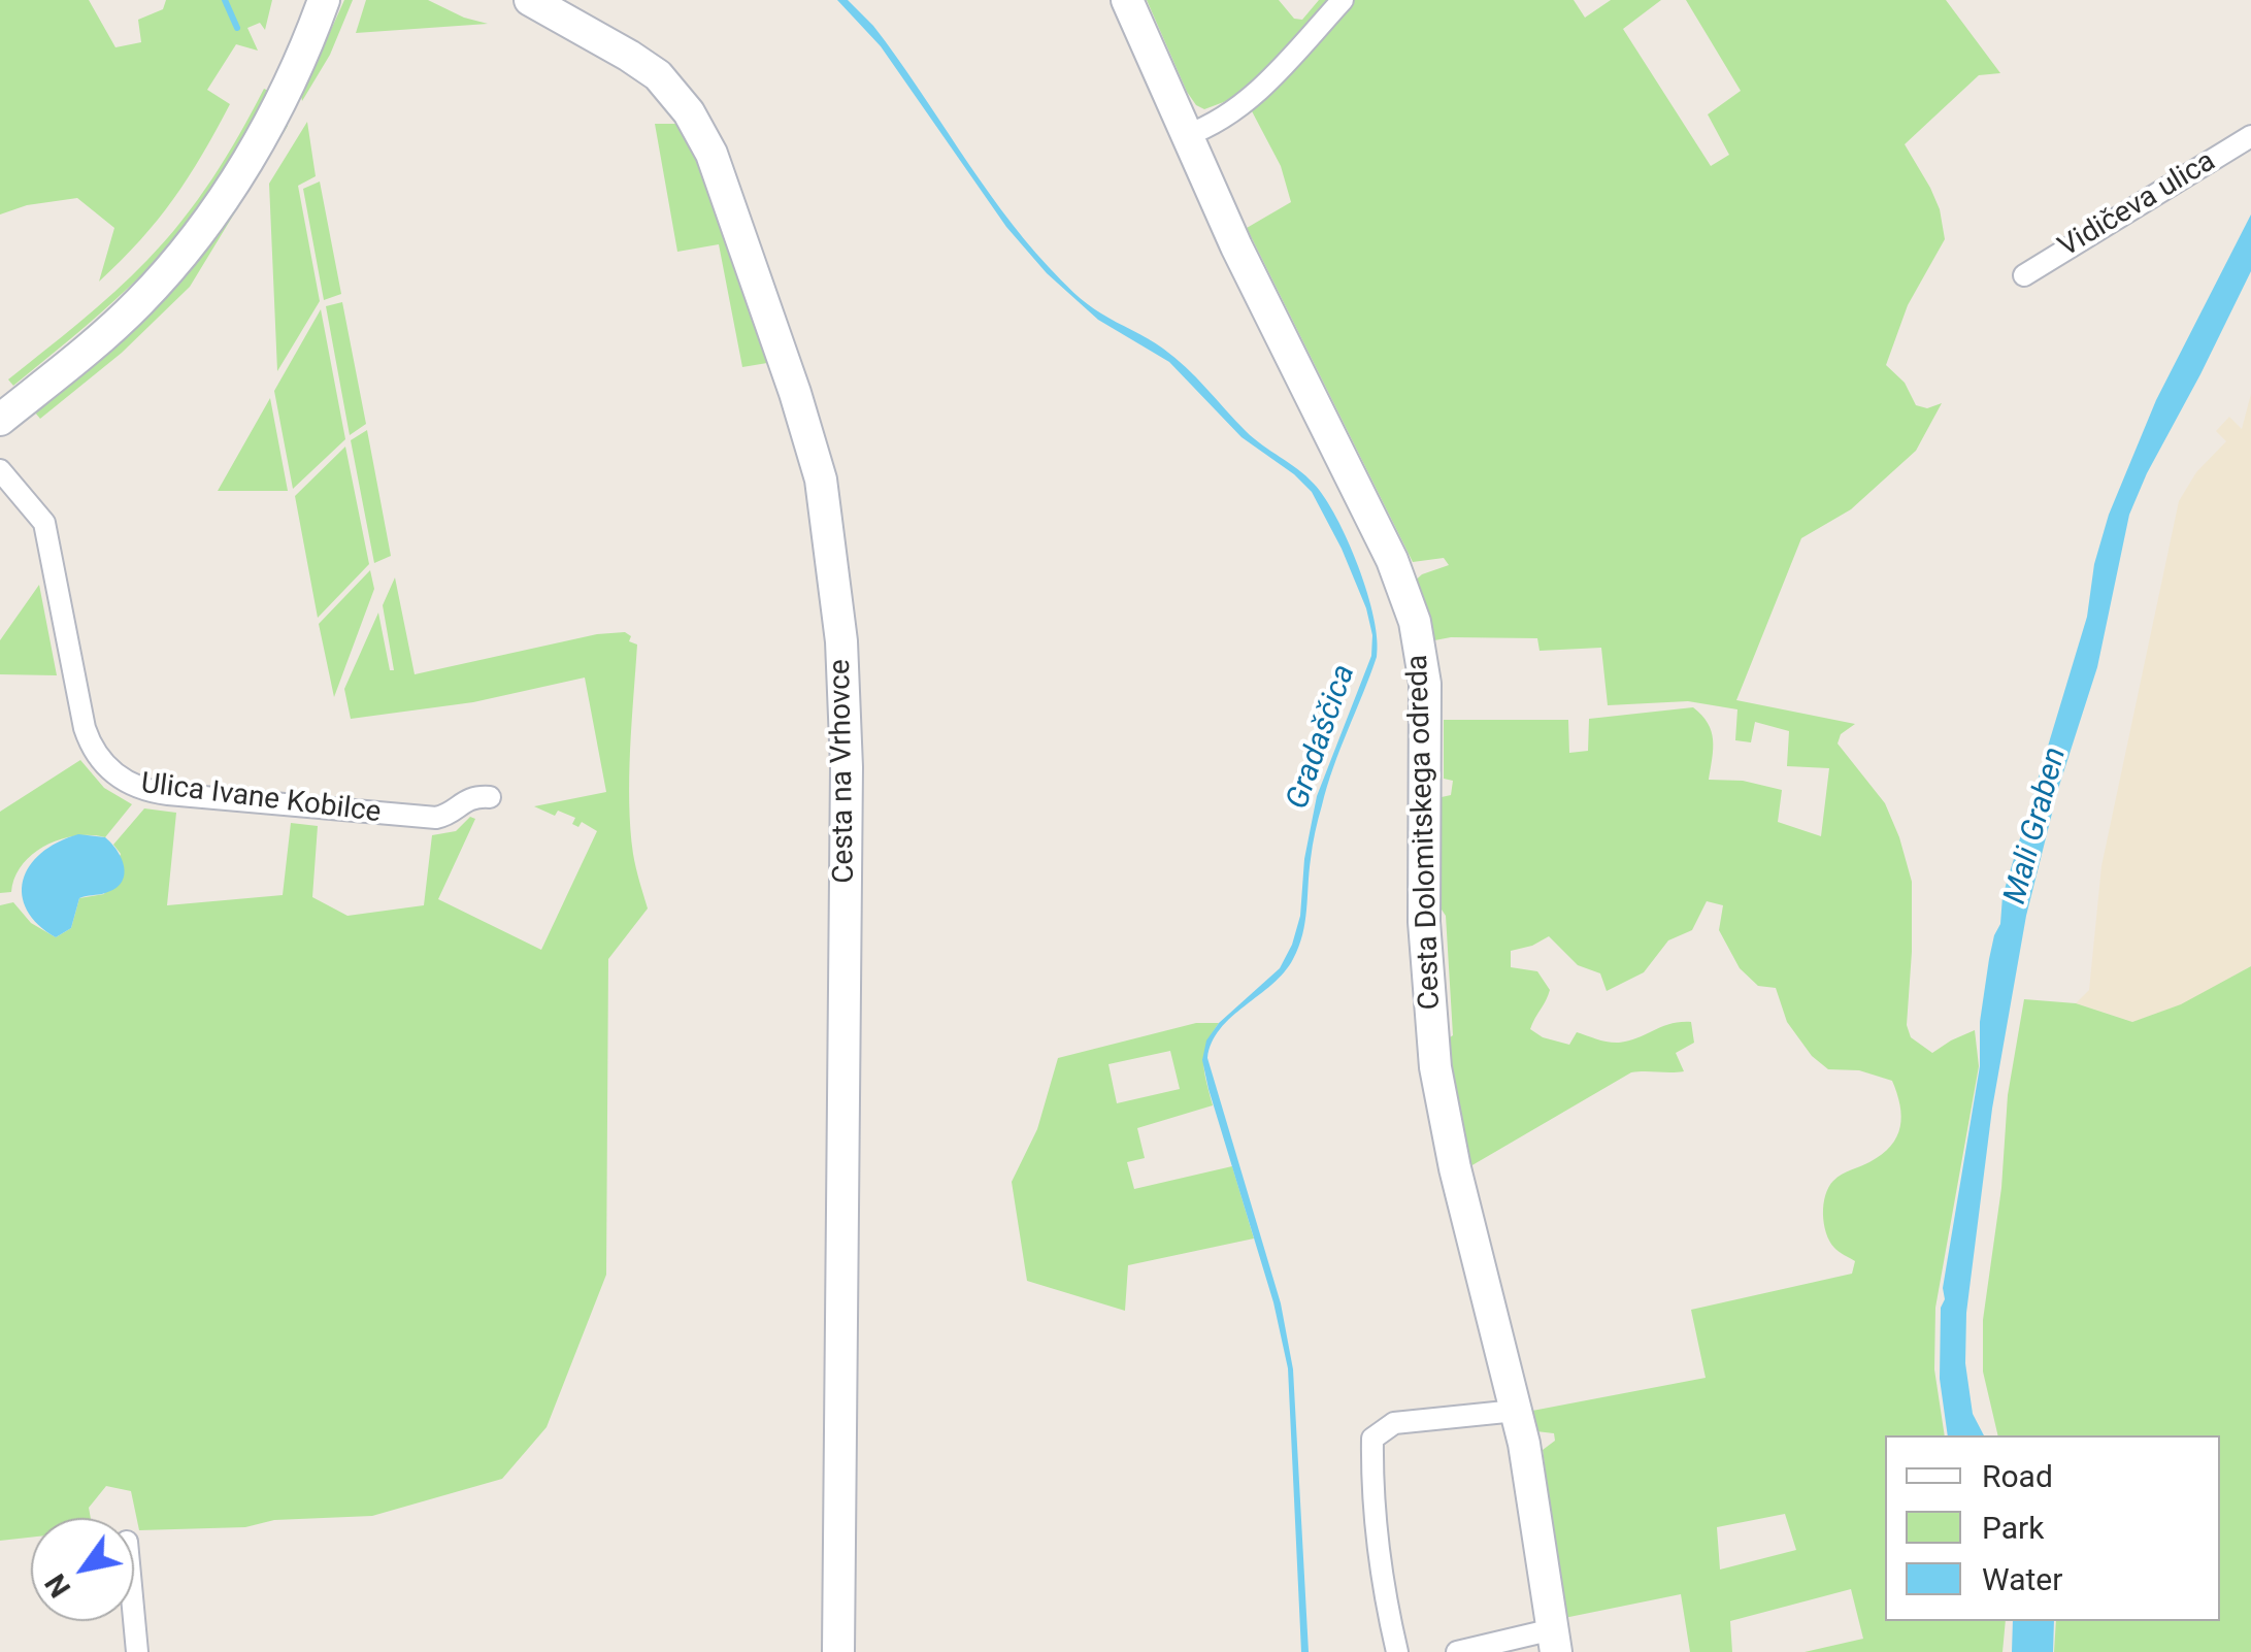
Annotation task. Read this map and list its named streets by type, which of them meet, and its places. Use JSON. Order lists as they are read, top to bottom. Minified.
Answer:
{"streets":{"street":["Vidičeva ulica","Cesta na Vrhovce","Ulica Ivane Kobilce","Cesta Dolomitskega odreda"]},"water":["Gradaščica","Mali Graben"],"legend":["Road","Park","Water"],"north":"bottom left"}
